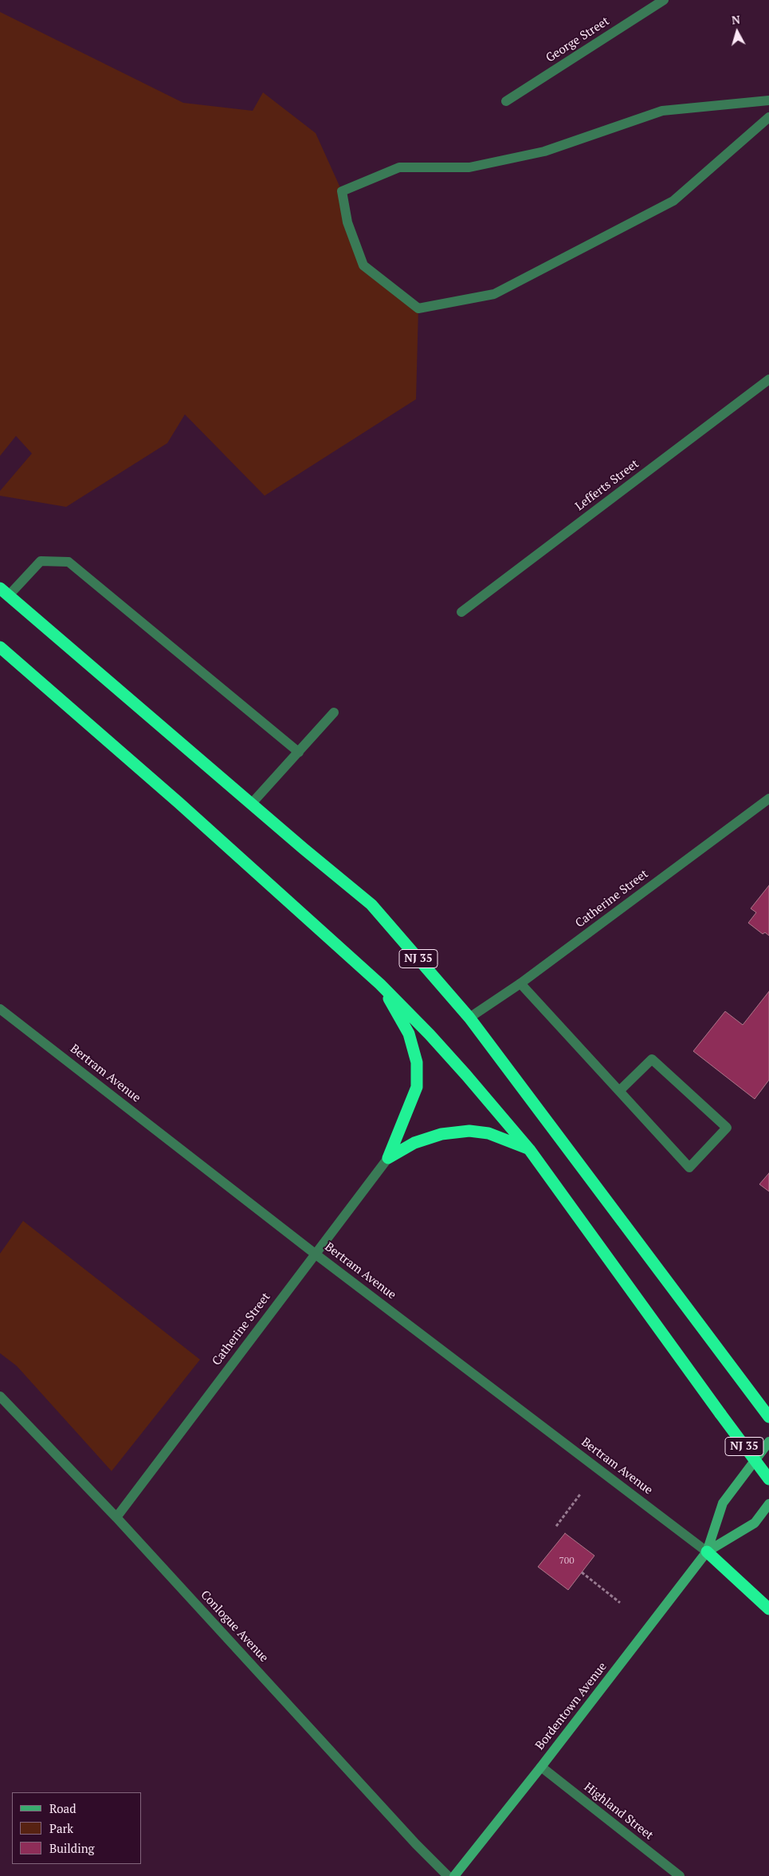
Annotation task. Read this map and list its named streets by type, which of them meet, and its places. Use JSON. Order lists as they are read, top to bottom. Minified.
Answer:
{"streets":{"highway":["NJ 35"],"street":["George Street","Lefferts Street","Catherine Street","Bertram Avenue","Conlogue Avenue","Bordentown Avenue","Highland Street"]},"crossings":[["Catherine Street","NJ 35"],["Catherine Street","Bertram Avenue"],["Catherine Street","Conlogue Avenue"],["Bertram Avenue","Bordentown Avenue"],["Bordentown Avenue","Highland Street"]],"house_numbers":["700"],"legend":["Road","Park","Building"],"north":"top"}
